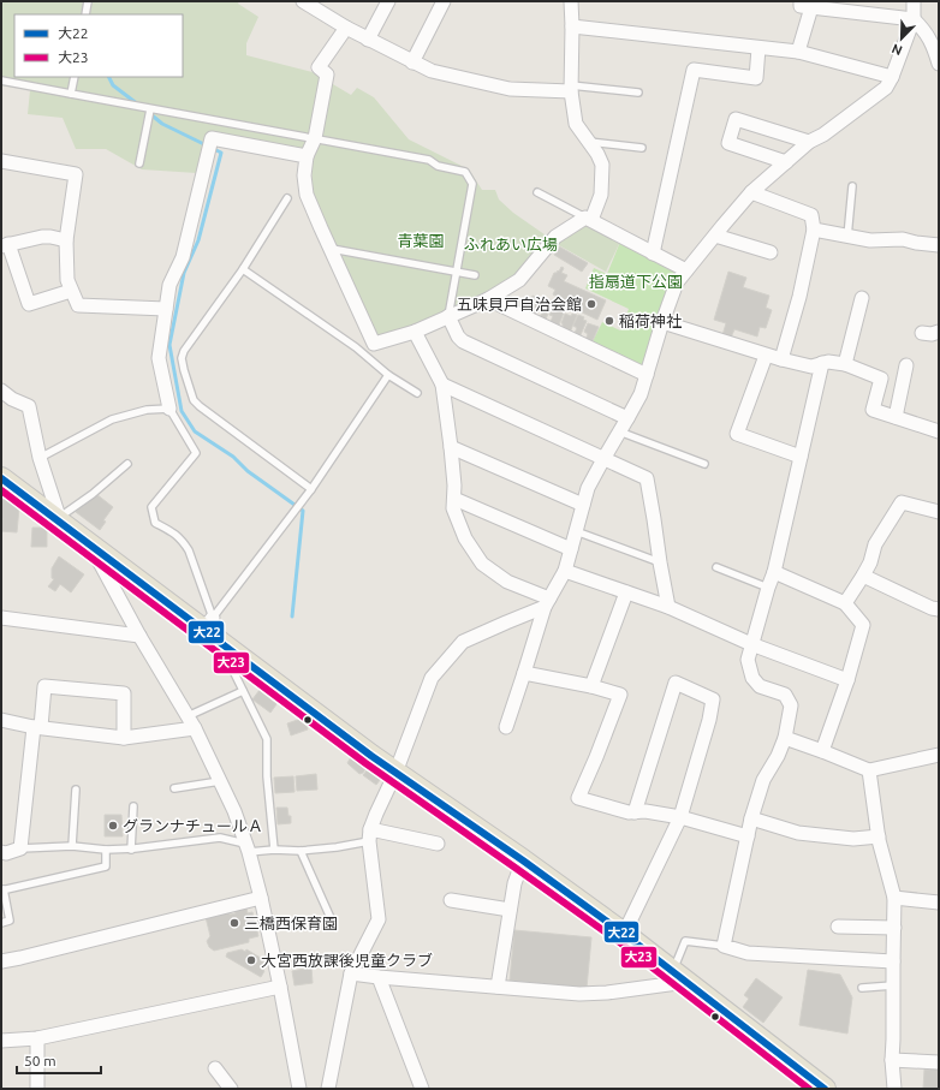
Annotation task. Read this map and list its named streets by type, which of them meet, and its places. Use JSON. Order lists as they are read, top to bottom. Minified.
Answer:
{"parks":["青葉園","ふれあい広場","指扇道下公園"],"places":["五味貝戸自治会館","稲荷神社","グランナチュールＡ","三橋西保育園","大宮西放課後児童クラブ"],"lines":["transit line 大22","transit line 大23"],"legend":["大22","大23"],"scale_bar":"50 m","north":"bottom left"}
